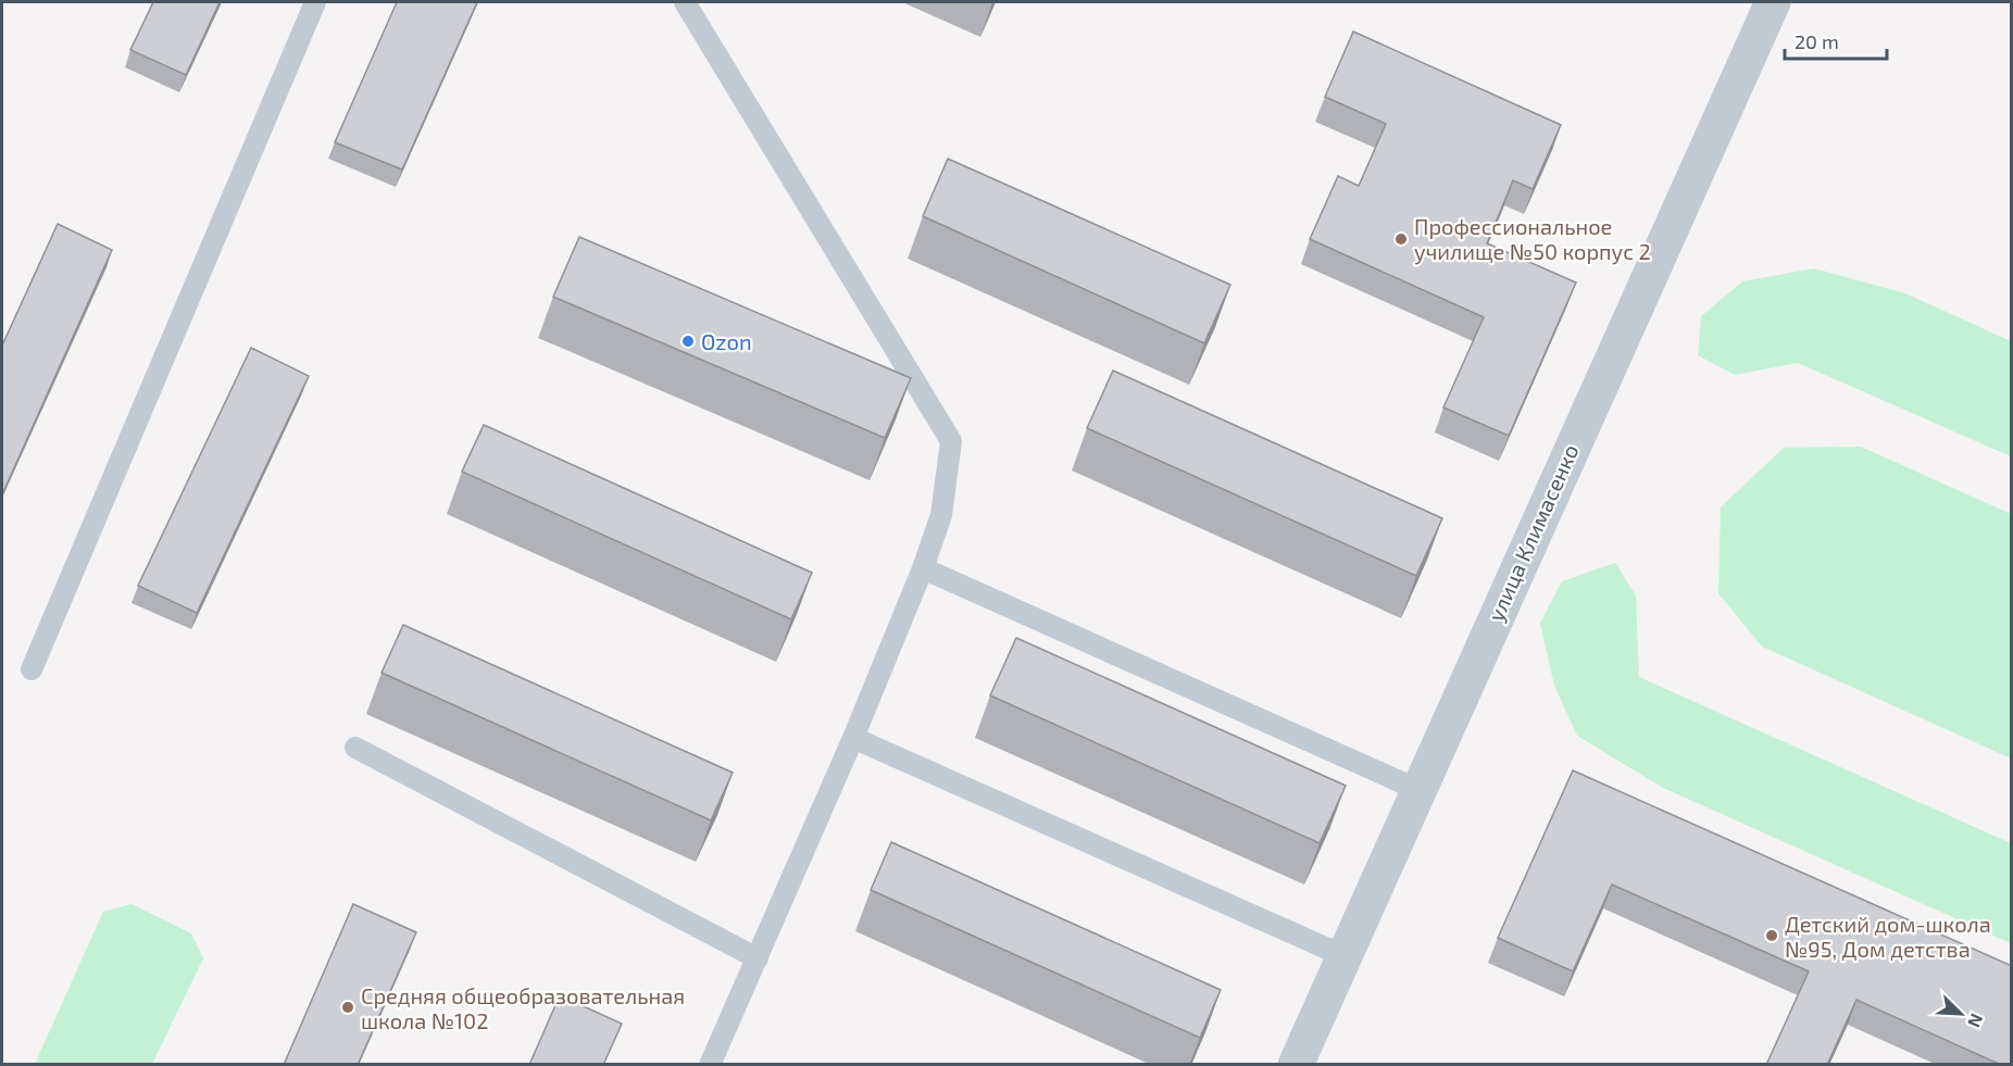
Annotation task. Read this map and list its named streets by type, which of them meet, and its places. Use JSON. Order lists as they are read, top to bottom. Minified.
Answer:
{"streets":{"street":["улица Климасенко"]},"places":["Профессиональное училище №50 корпус 2","Ozon","Детский дом-школа №95, Дом детства","Средняя общеобразовательная школа №102"],"scale_bar":"20 m","north":"bottom right"}
